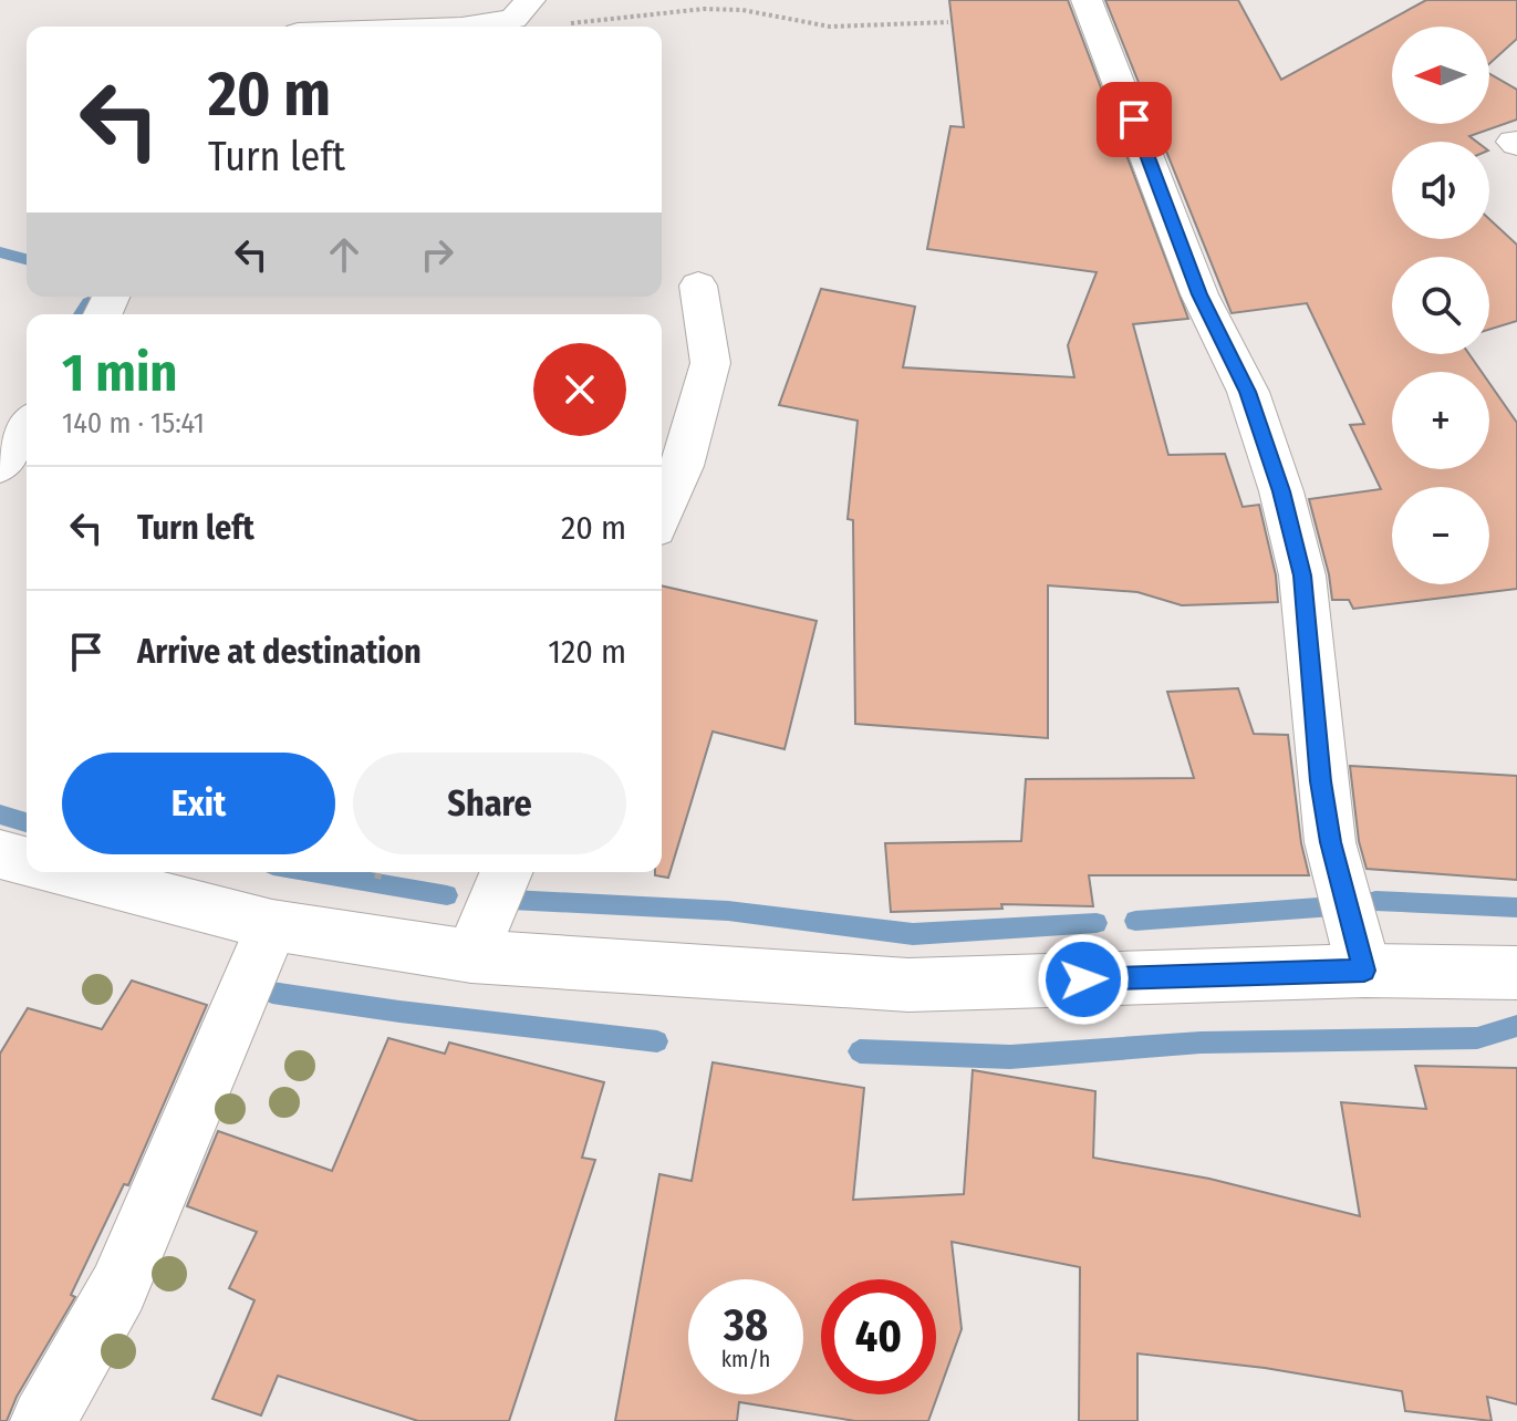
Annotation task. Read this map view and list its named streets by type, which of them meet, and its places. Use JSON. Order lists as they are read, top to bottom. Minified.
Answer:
{"north":"left","page":{"map_buttons":["+","−"],"turn":["20 m","Turn left"],"heading":["1 min","140 m · 15:41"],"list":[{"name":"Turn left","value":"20 m"},{"name":"Arrive at destination","value":"120 m"}],"buttons":["Exit","Share"],"speed":"38 km/h","limit":"40"}}
